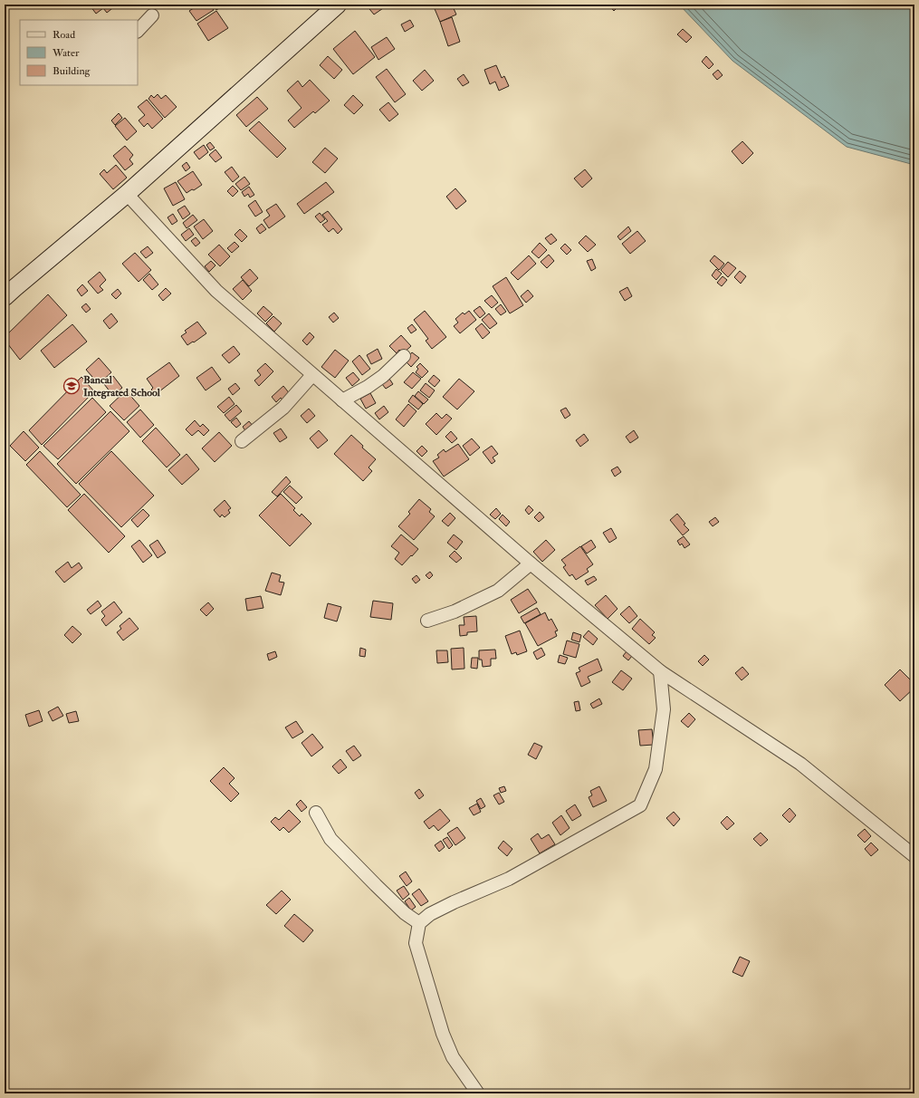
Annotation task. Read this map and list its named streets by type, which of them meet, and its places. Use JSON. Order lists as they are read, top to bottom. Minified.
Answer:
{"places":{"school or university":["Bancal Integrated School"]},"legend":["Road","Water","Building"]}
